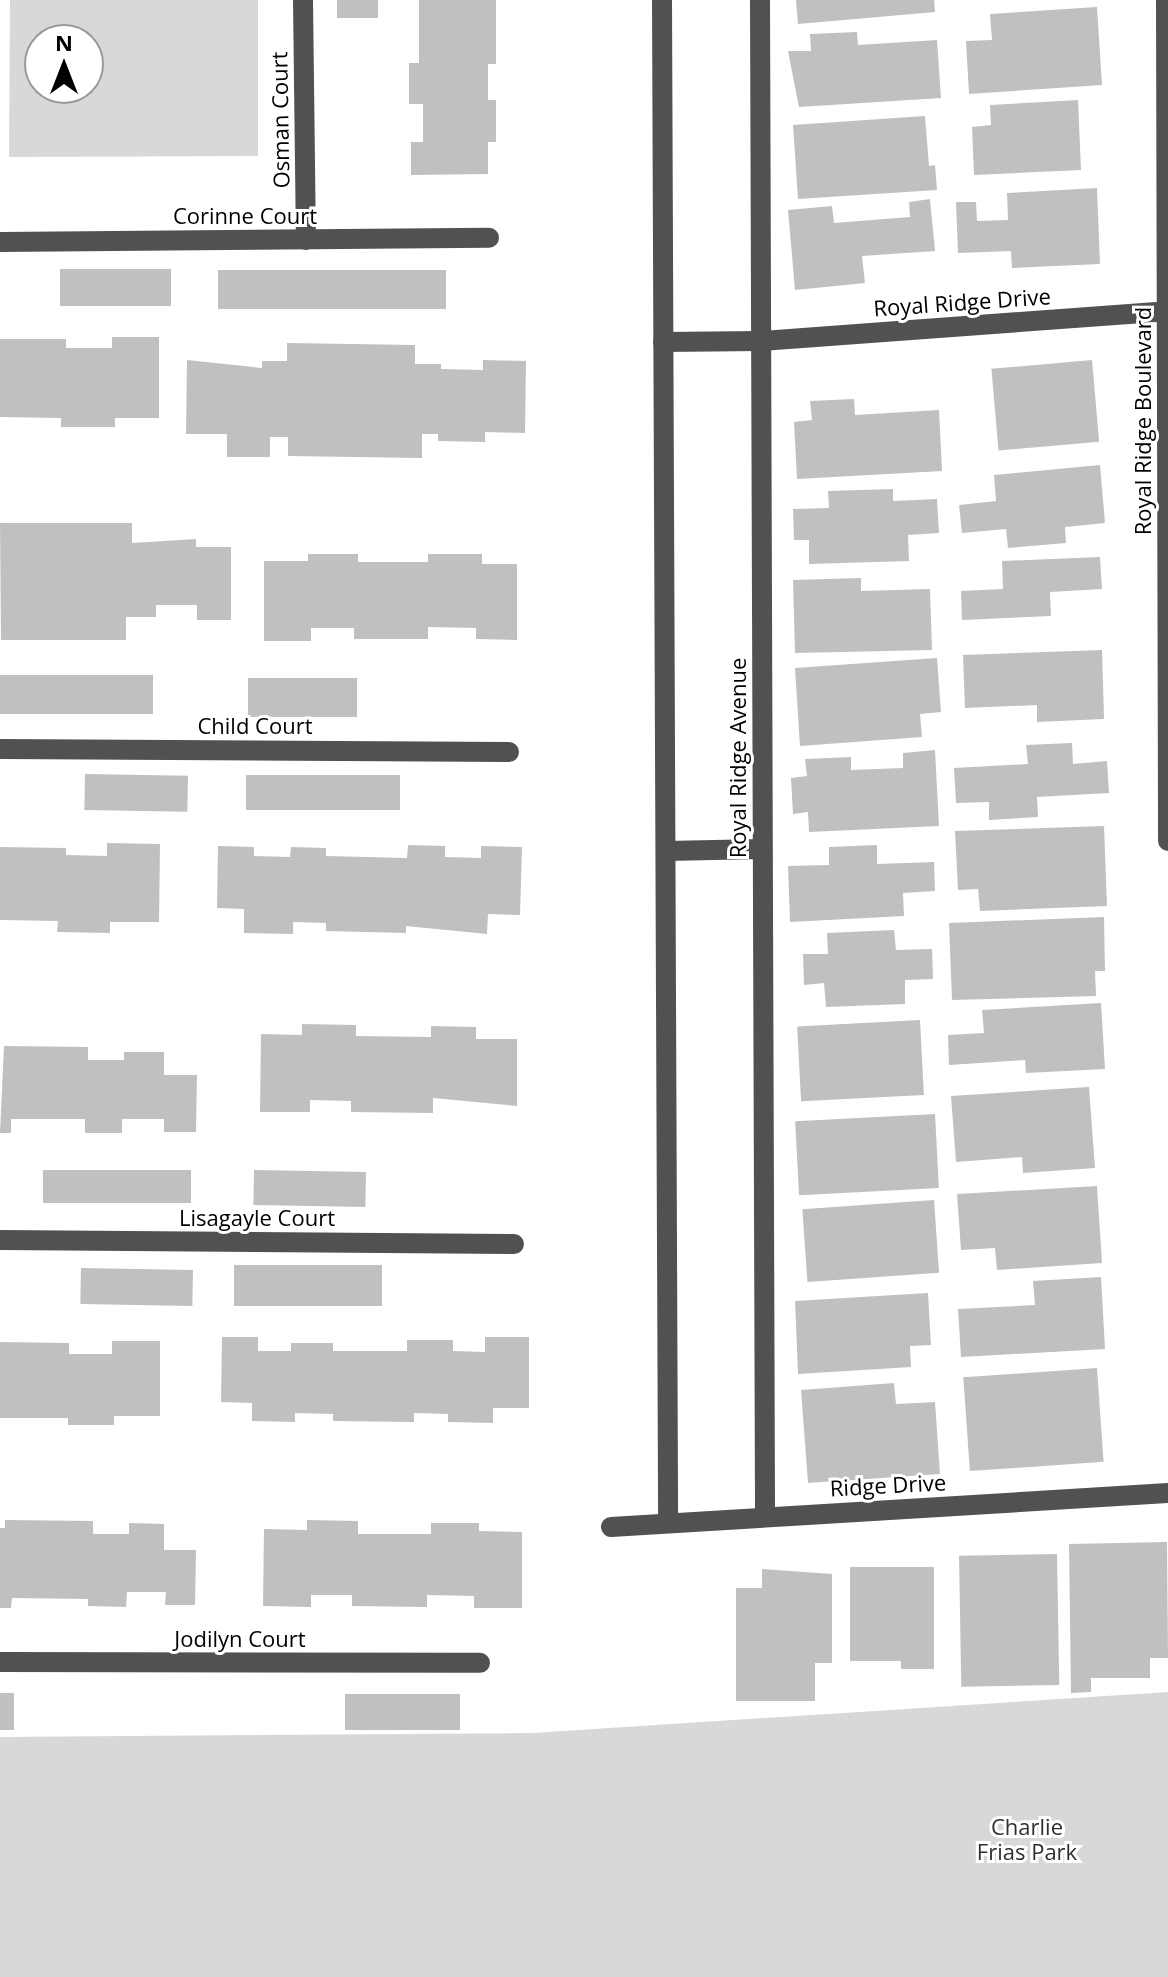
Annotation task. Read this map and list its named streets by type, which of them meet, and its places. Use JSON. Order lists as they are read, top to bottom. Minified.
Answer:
{"streets":{"street":["Osman Court","Corinne Court","Royal Ridge Drive","Royal Ridge Boulevard","Child Court","Royal Ridge Avenue","Lisagayle Court","Ridge Drive","Jodilyn Court"]},"crossings":[["Osman Court","Corinne Court"],["Royal Ridge Drive","Royal Ridge Boulevard"],["Royal Ridge Drive","Royal Ridge Avenue"],["Royal Ridge Avenue","Ridge Drive"]],"parks":["Charlie Frias Park"],"north":"top"}
